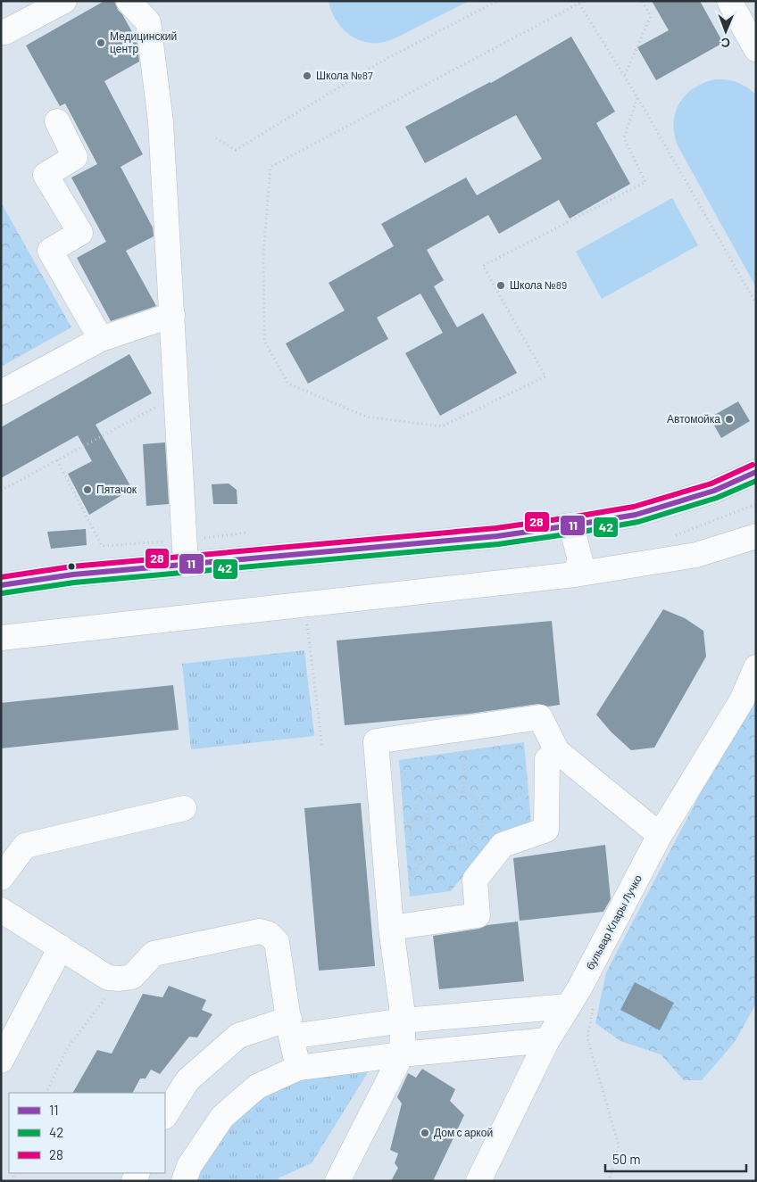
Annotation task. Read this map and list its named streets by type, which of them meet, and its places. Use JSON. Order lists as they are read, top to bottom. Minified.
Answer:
{"streets":{"street":["бульвар Клары Лучко"]},"places":["Медицинский центр","Школа №87","Школа №89","Автомойка","Пятачок","Дом с аркой"],"lines":["transit line 28","transit line 11","transit line 42"],"legend":["11","42","28"],"scale_bar":"50 m","north":"bottom"}
